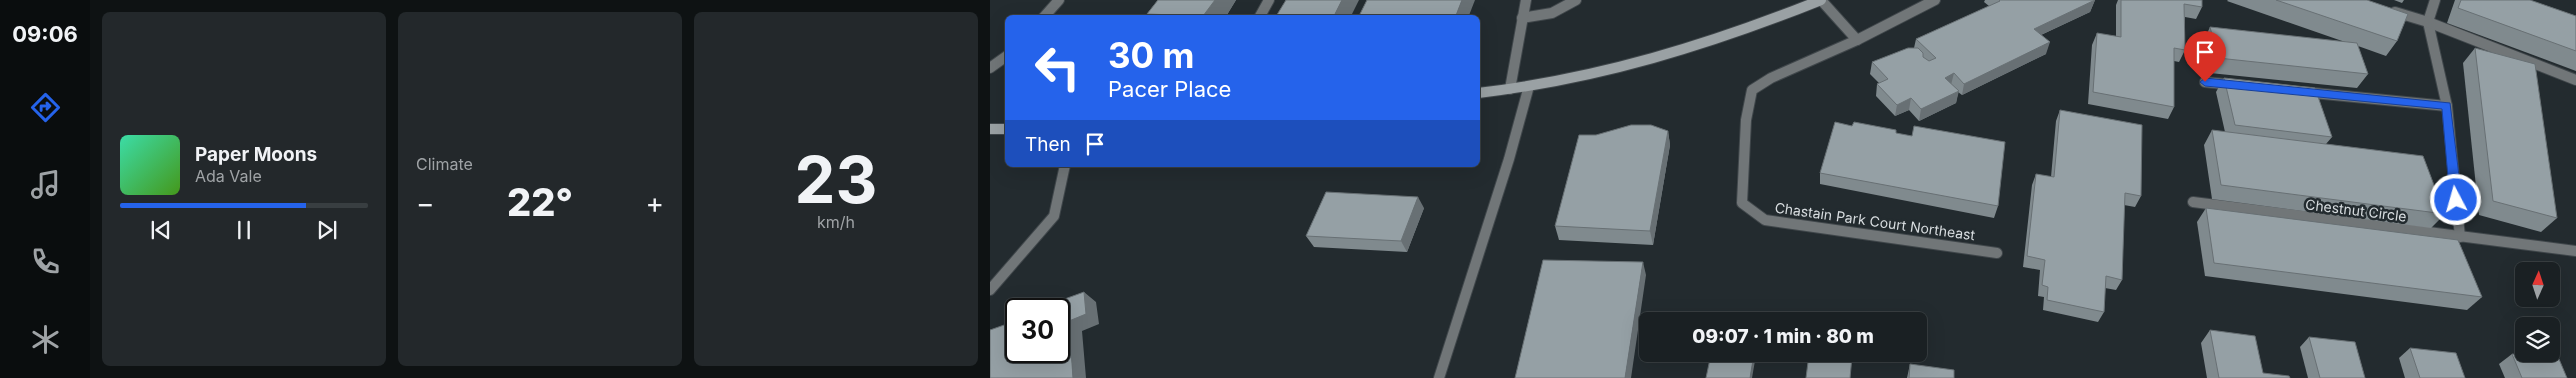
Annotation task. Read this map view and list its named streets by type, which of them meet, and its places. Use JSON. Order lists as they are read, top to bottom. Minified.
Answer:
{"streets":{"street":["Chestnut Circle","Chastain Park Court Northeast"]},"north":"top","page":{"tabs":"09:06","tile":["Climate",["23","km/h"]],"turn":["30 m","Pacer Place"],"then":"Then","song":["Paper Moons","Ada Vale"],"heat":["−","22°","+"],"limit":"30","trip":"09:07 · 1 min · 80 m"}}
